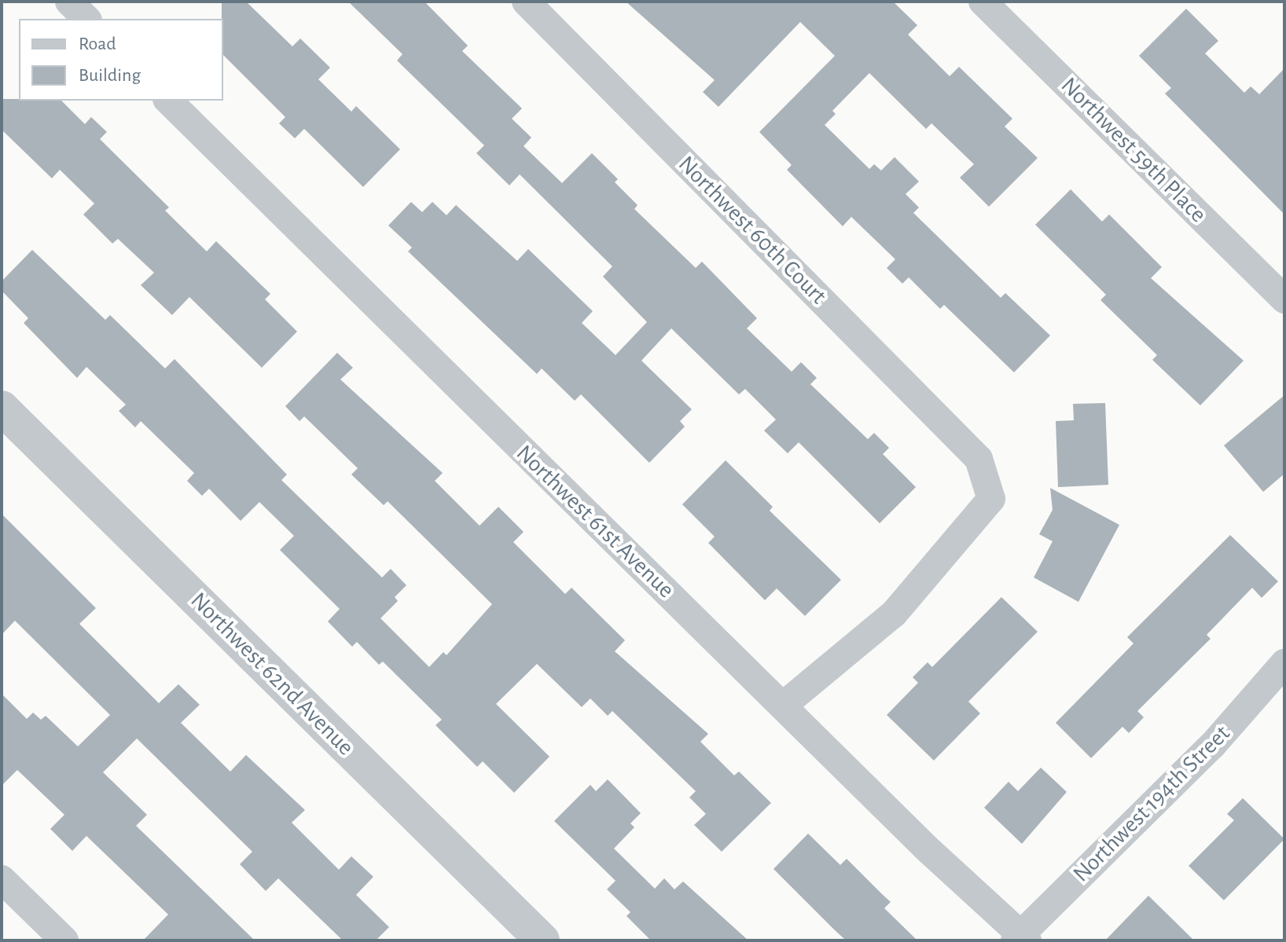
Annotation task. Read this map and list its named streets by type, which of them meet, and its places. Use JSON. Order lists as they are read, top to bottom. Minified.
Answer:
{"streets":{"street":["Northwest 59th Place","Northwest 60th Court","Northwest 61st Avenue","Northwest 62nd Avenue","Northwest 194th Street"]},"crossings":[["Northwest 60th Court","Northwest 61st Avenue"],["Northwest 61st Avenue","Northwest 194th Street"]],"legend":["Road","Building"]}
